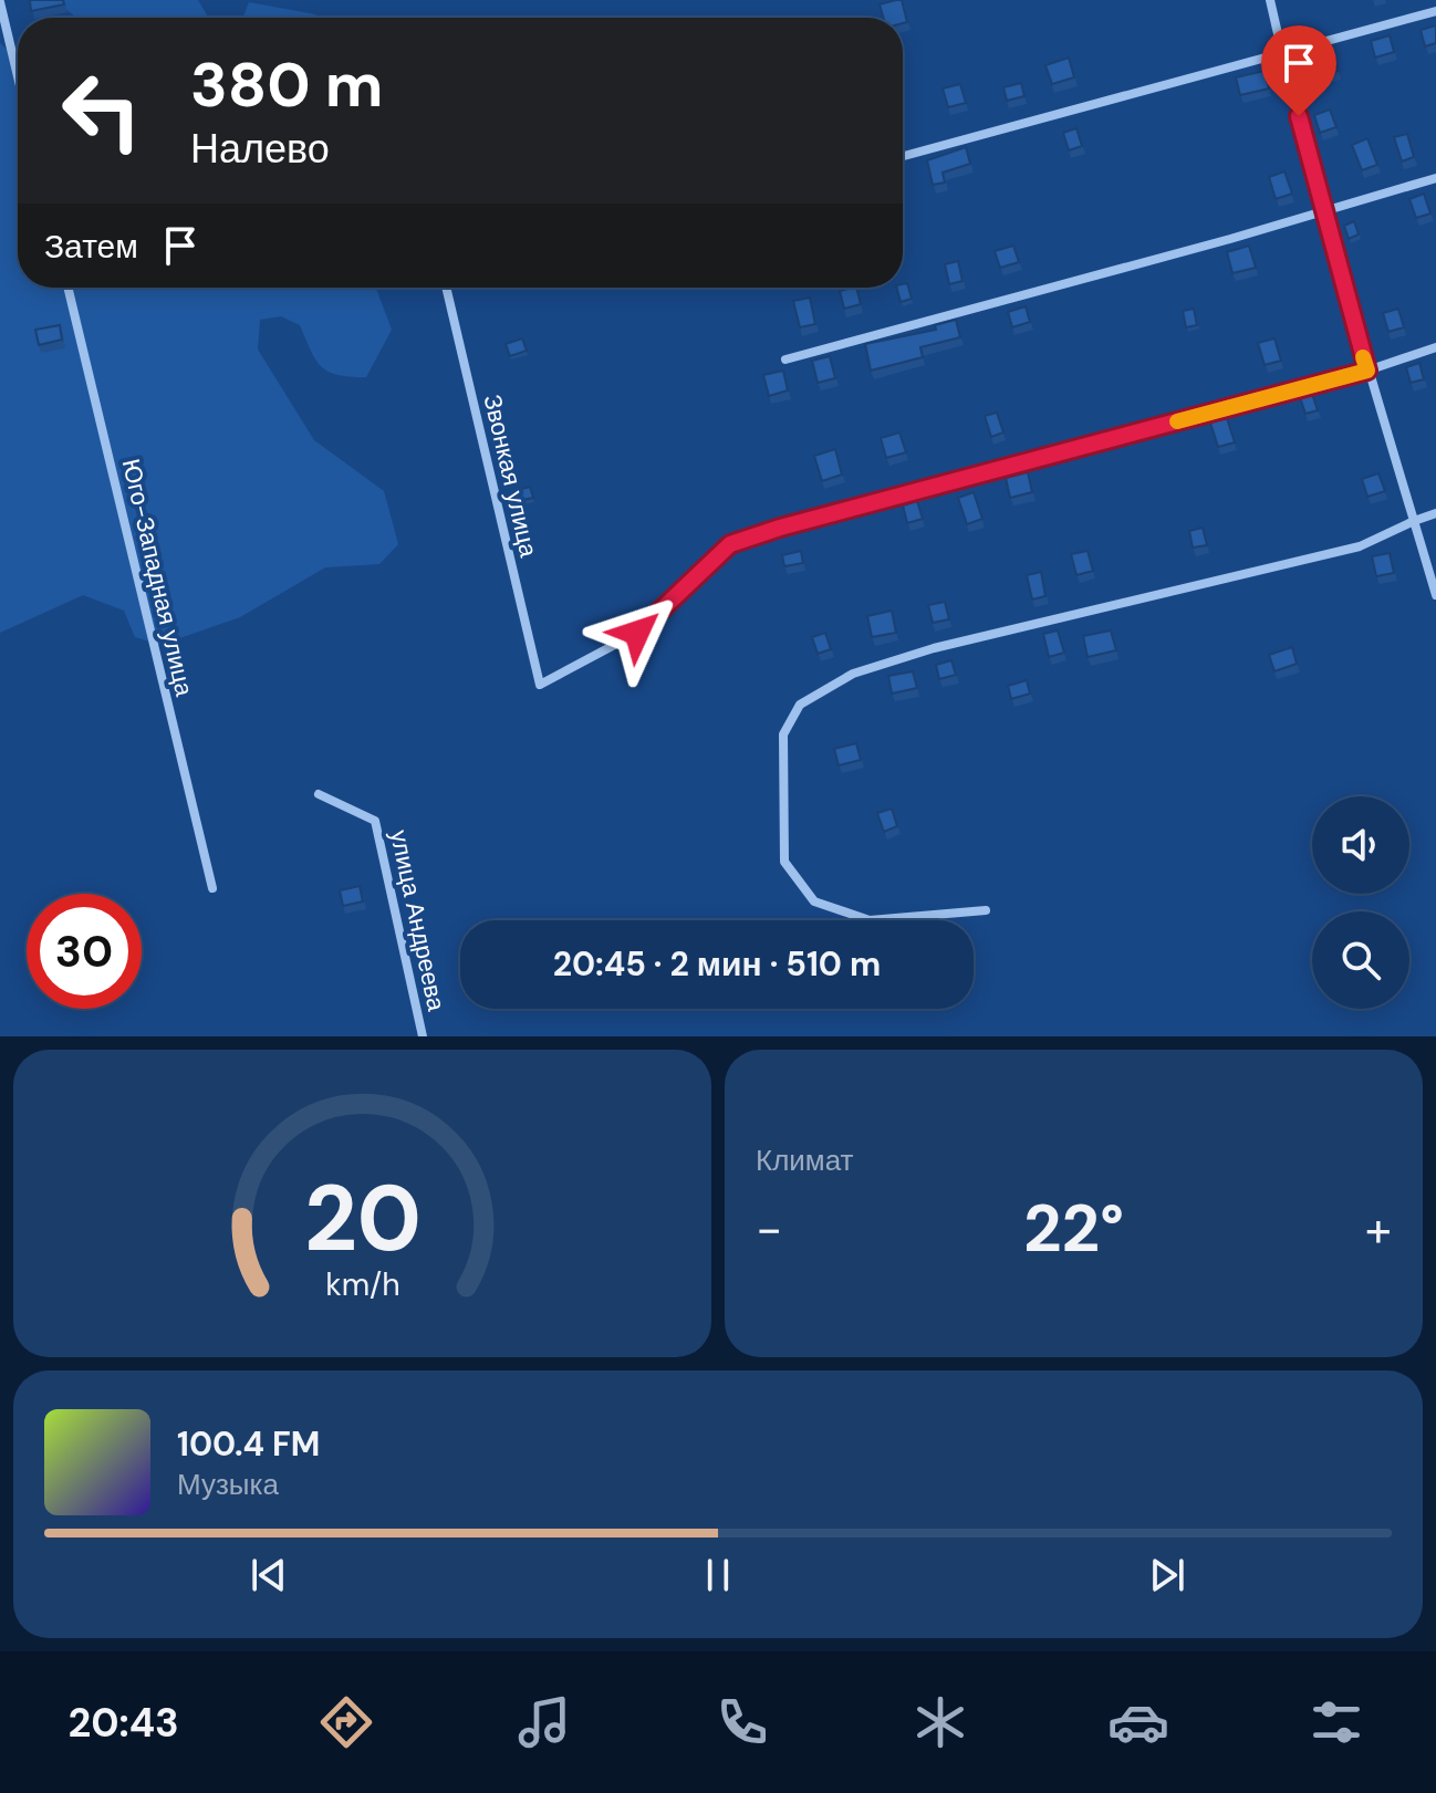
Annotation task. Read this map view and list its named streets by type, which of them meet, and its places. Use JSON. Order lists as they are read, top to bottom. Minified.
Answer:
{"streets":{"street":["Звонкая улица","Юго-Западная улица","улица Андреева"]},"page":{"turn":["380 m","Налево"],"then":"Затем","limit":"30","trip":"20:45 · 2 мин · 510 m","tile":"Климат","heat":["−","22°","+"],"song":["100.4 FM","Музыка"],"tabs":"20:43","gauge":["20","km/h"]}}
